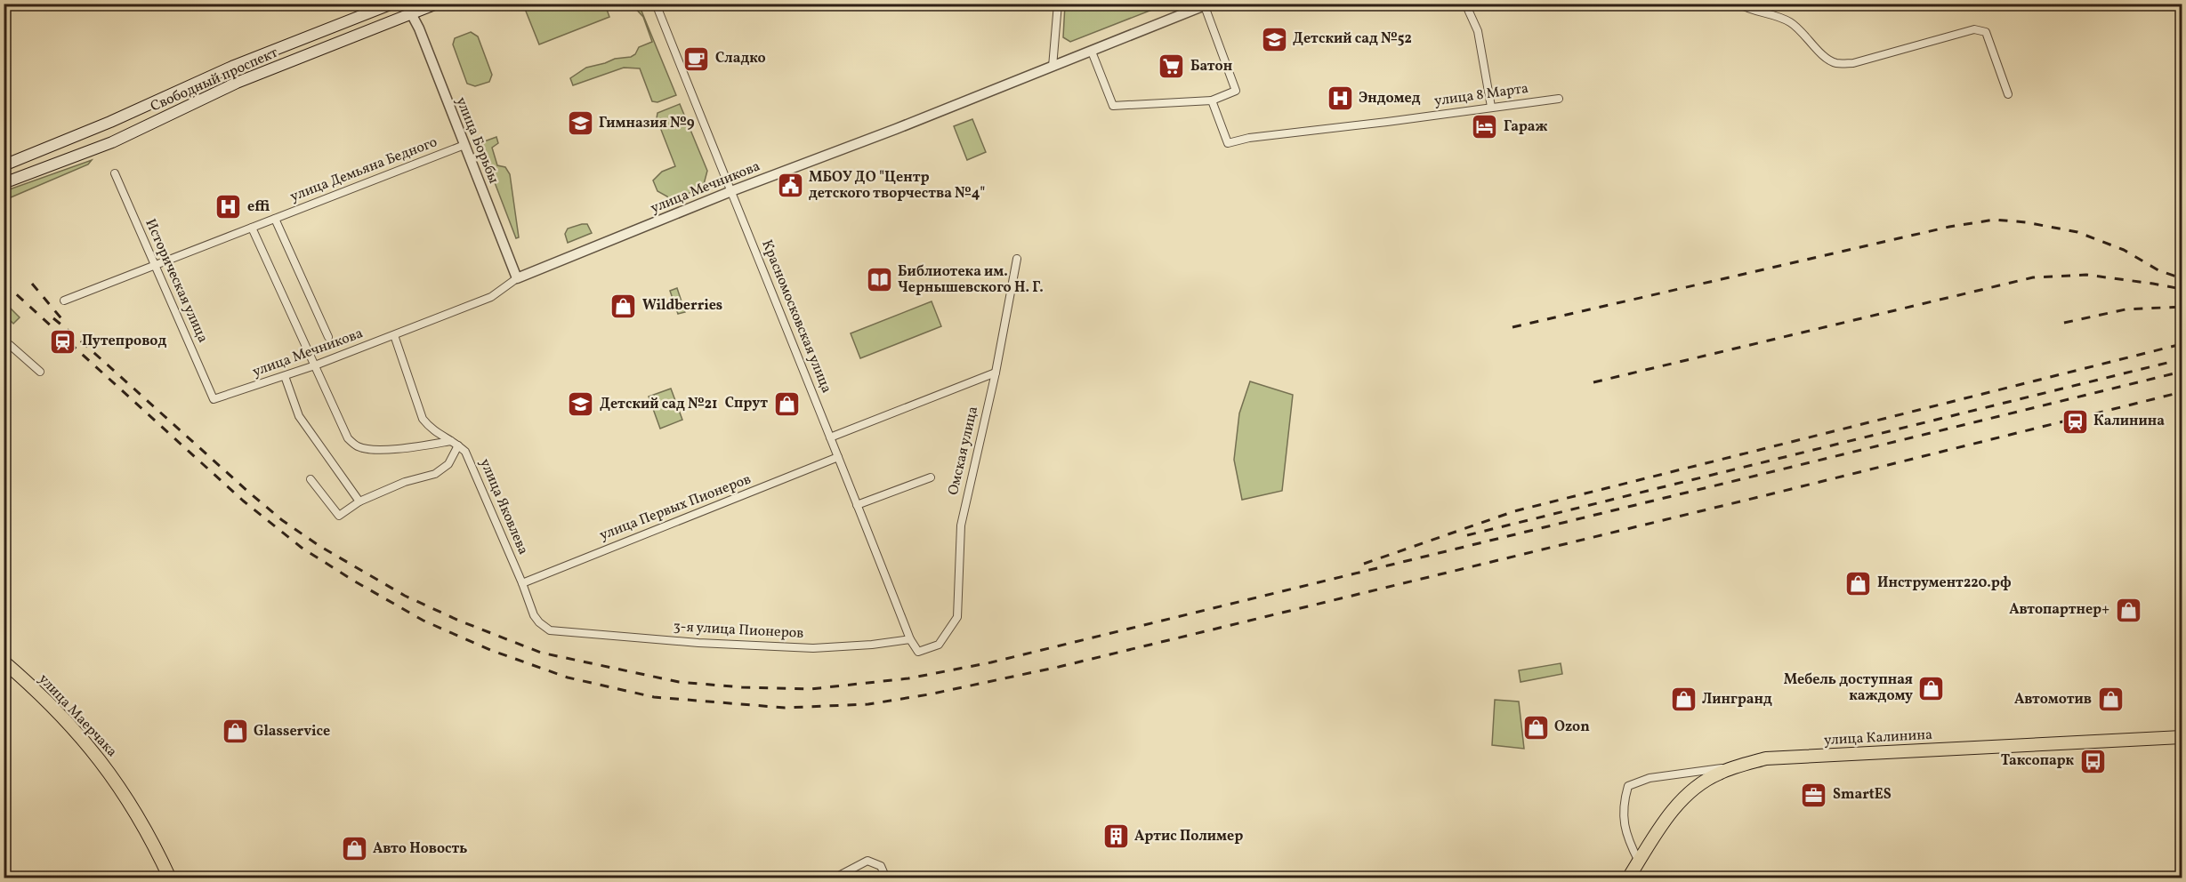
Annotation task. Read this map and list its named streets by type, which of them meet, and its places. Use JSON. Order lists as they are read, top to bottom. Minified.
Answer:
{"streets":{"main road":["Свободный проспект","улица Маерчака","улица Калинина"],"street":["улица 8 Марта","улица Борьбы","улица Демьяна Бедного","улица Мечникова","Историческая улица","Красномосковская улица","Омская улица","улица Яковлева","улица Первых Пионеров","3-я улица Пионеров"]},"crossings":[["Свободный проспект","улица Борьбы"],["улица Борьбы","улица Демьяна Бедного"],["улица Борьбы","улица Мечникова"],["улица Демьяна Бедного","Историческая улица"],["улица Мечникова","Историческая улица"],["улица Мечникова","Красномосковская улица"],["улица Мечникова","улица Яковлева"],["Красномосковская улица","Омская улица"],["Красномосковская улица","улица Первых Пионеров"],["Красномосковская улица","3-я улица Пионеров"],["Омская улица","3-я улица Пионеров"],["улица Яковлева","улица Первых Пионеров"],["улица Яковлева","3-я улица Пионеров"]],"places":{"school or university":["Детский сад №52","Гимназия №9","Детский сад №21"],"cafe":["Сладко"],"supermarket":["Батон"],"hospital":["Эндомед","effi"],"hotel":["Гараж"],"public building":["МБОУ ДО \"Центр детского творчества №4\""],"library":["Библиотека им. Чернышевского Н. Г."],"shop":["Wildberries","Спрут","Инструмент220.рф","Автопартнер+","Мебель доступная каждому","Лингранд","Автомотив","Ozon","Glasservice","Авто Новость"],"station":["Путепровод","Калинина"],"bus stop":["Таксопарк"],"office":["SmartES"],"building":["Артис Полимер"]}}
